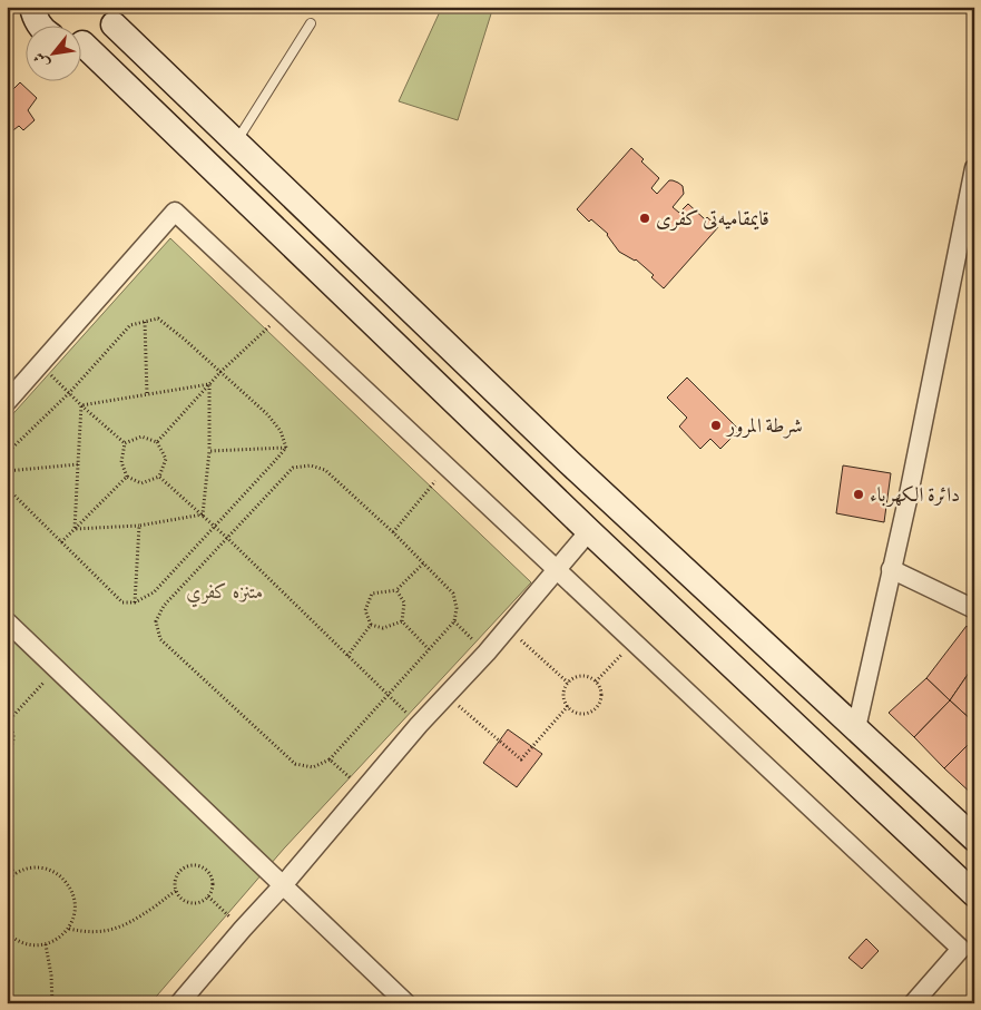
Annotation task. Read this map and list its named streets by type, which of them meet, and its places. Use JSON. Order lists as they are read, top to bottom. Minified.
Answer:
{"parks":["متنزه كفري"],"places":["قایمقامیەتی کفری","شرطة المرور","دائرة الكهرباء"],"north":"bottom left"}
